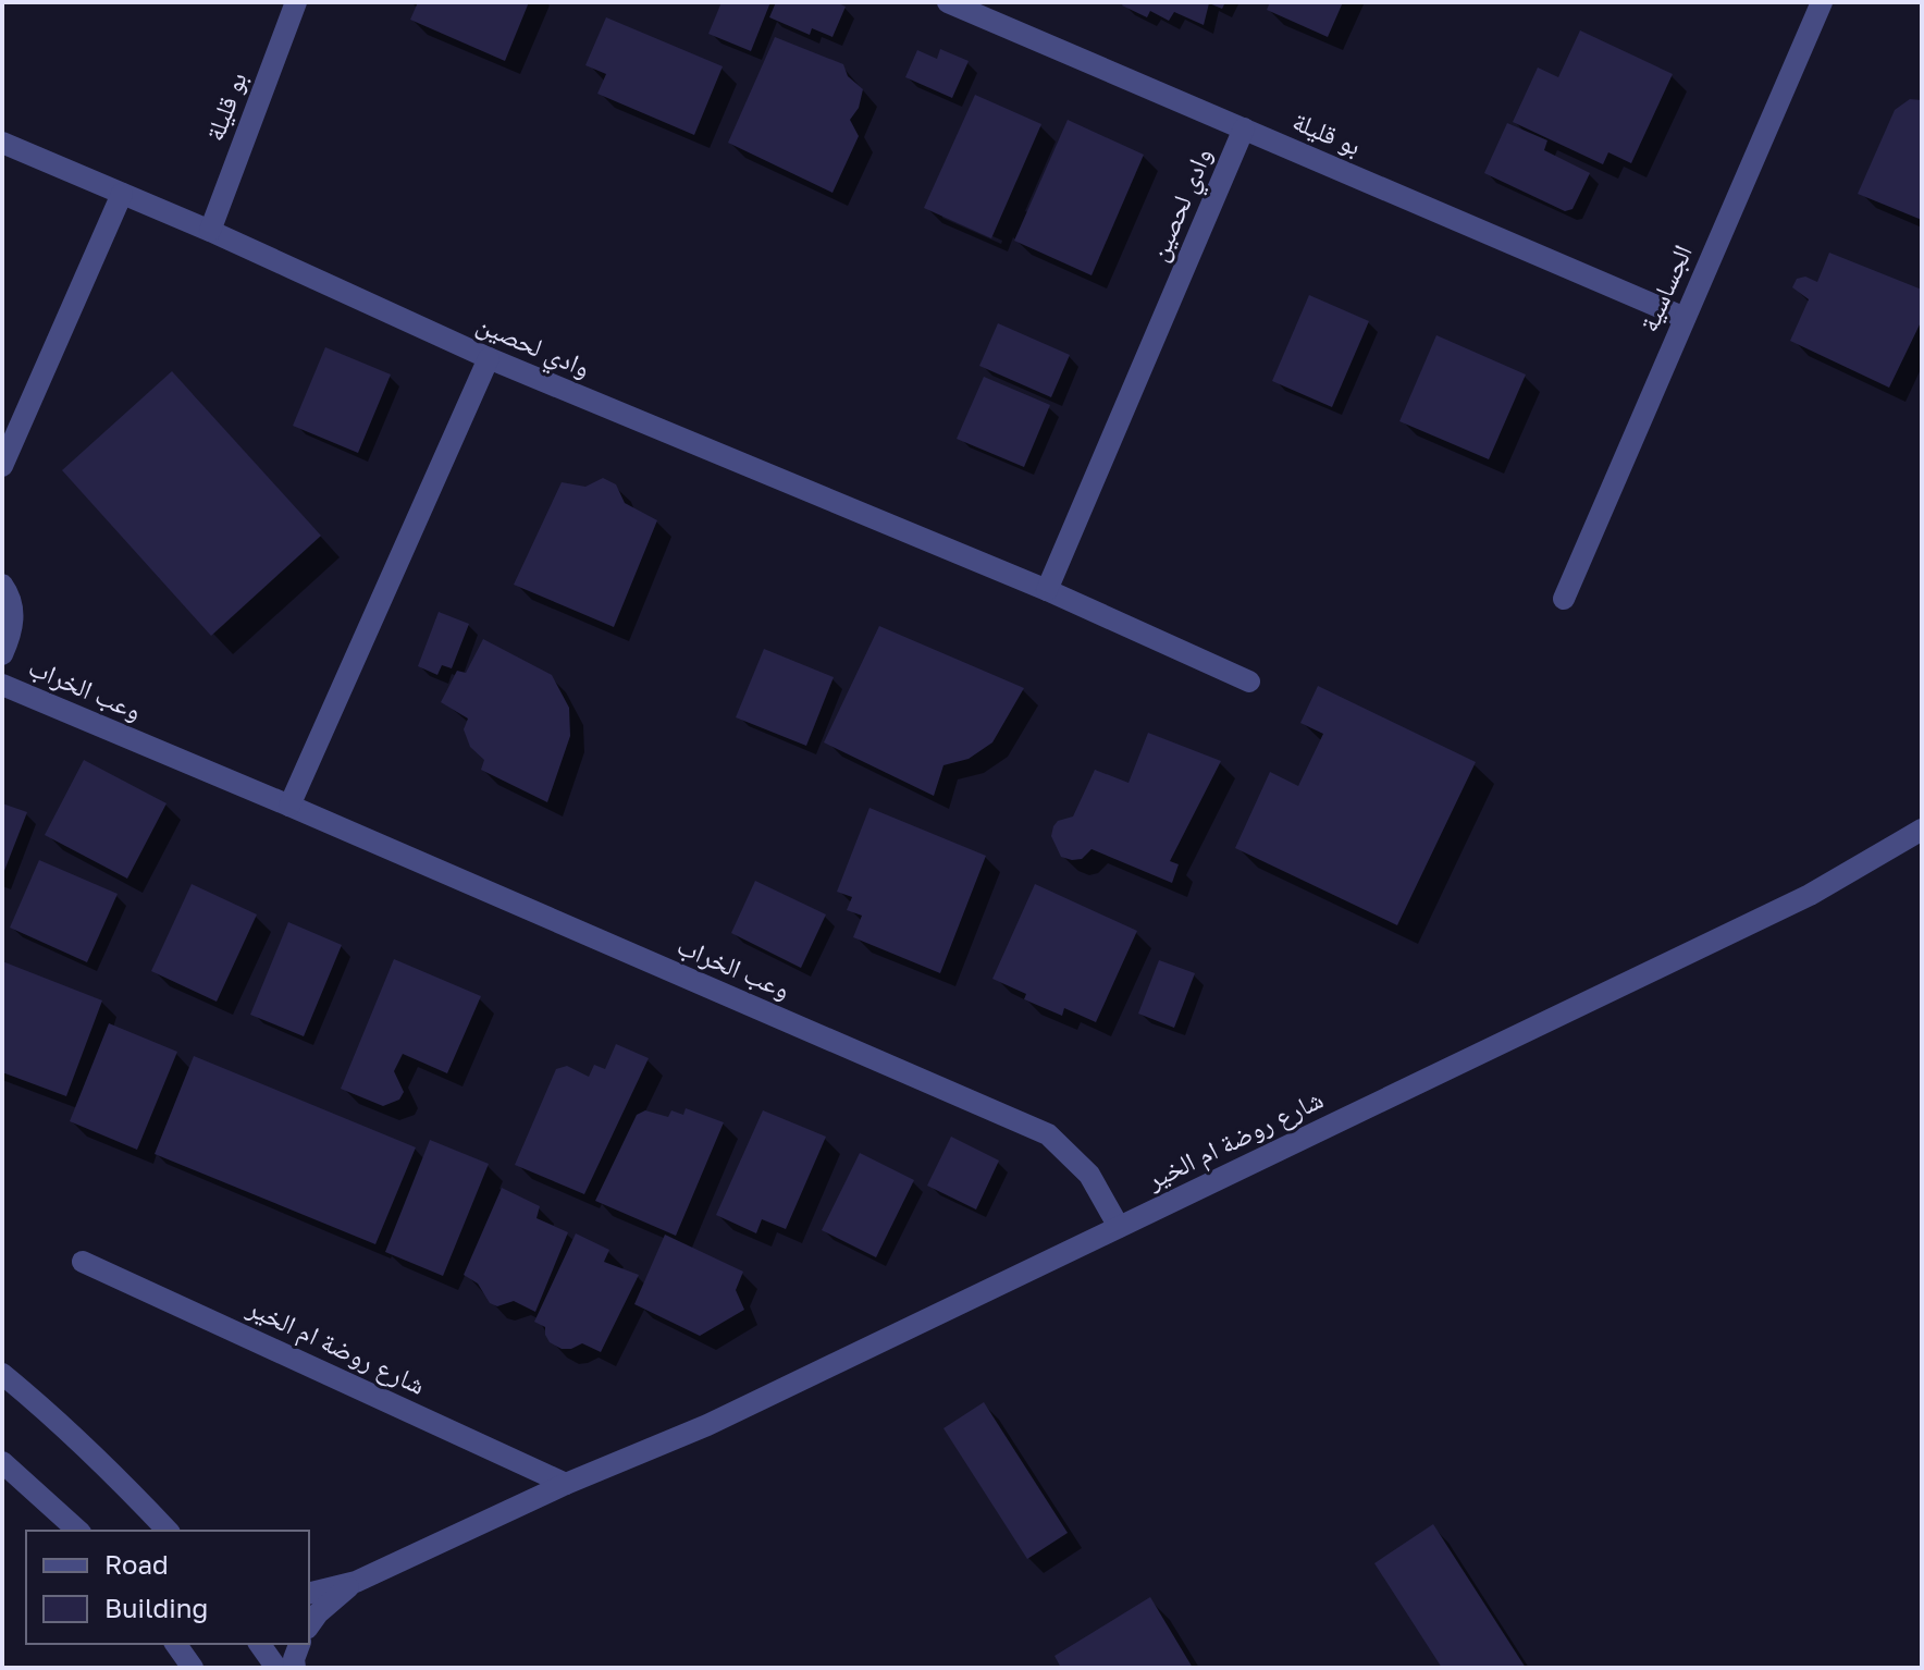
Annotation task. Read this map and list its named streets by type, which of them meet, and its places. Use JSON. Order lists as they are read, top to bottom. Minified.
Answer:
{"streets":{"street":["بو قليلة","وادي لحصين","الجساسية","وعب الخراب","شارع روضة ام الخير"]},"crossings":[["بو قليلة","وادي لحصين"],["بو قليلة","الجساسية"],["وعب الخراب","شارع روضة ام الخير"]],"legend":["Road","Building"]}
